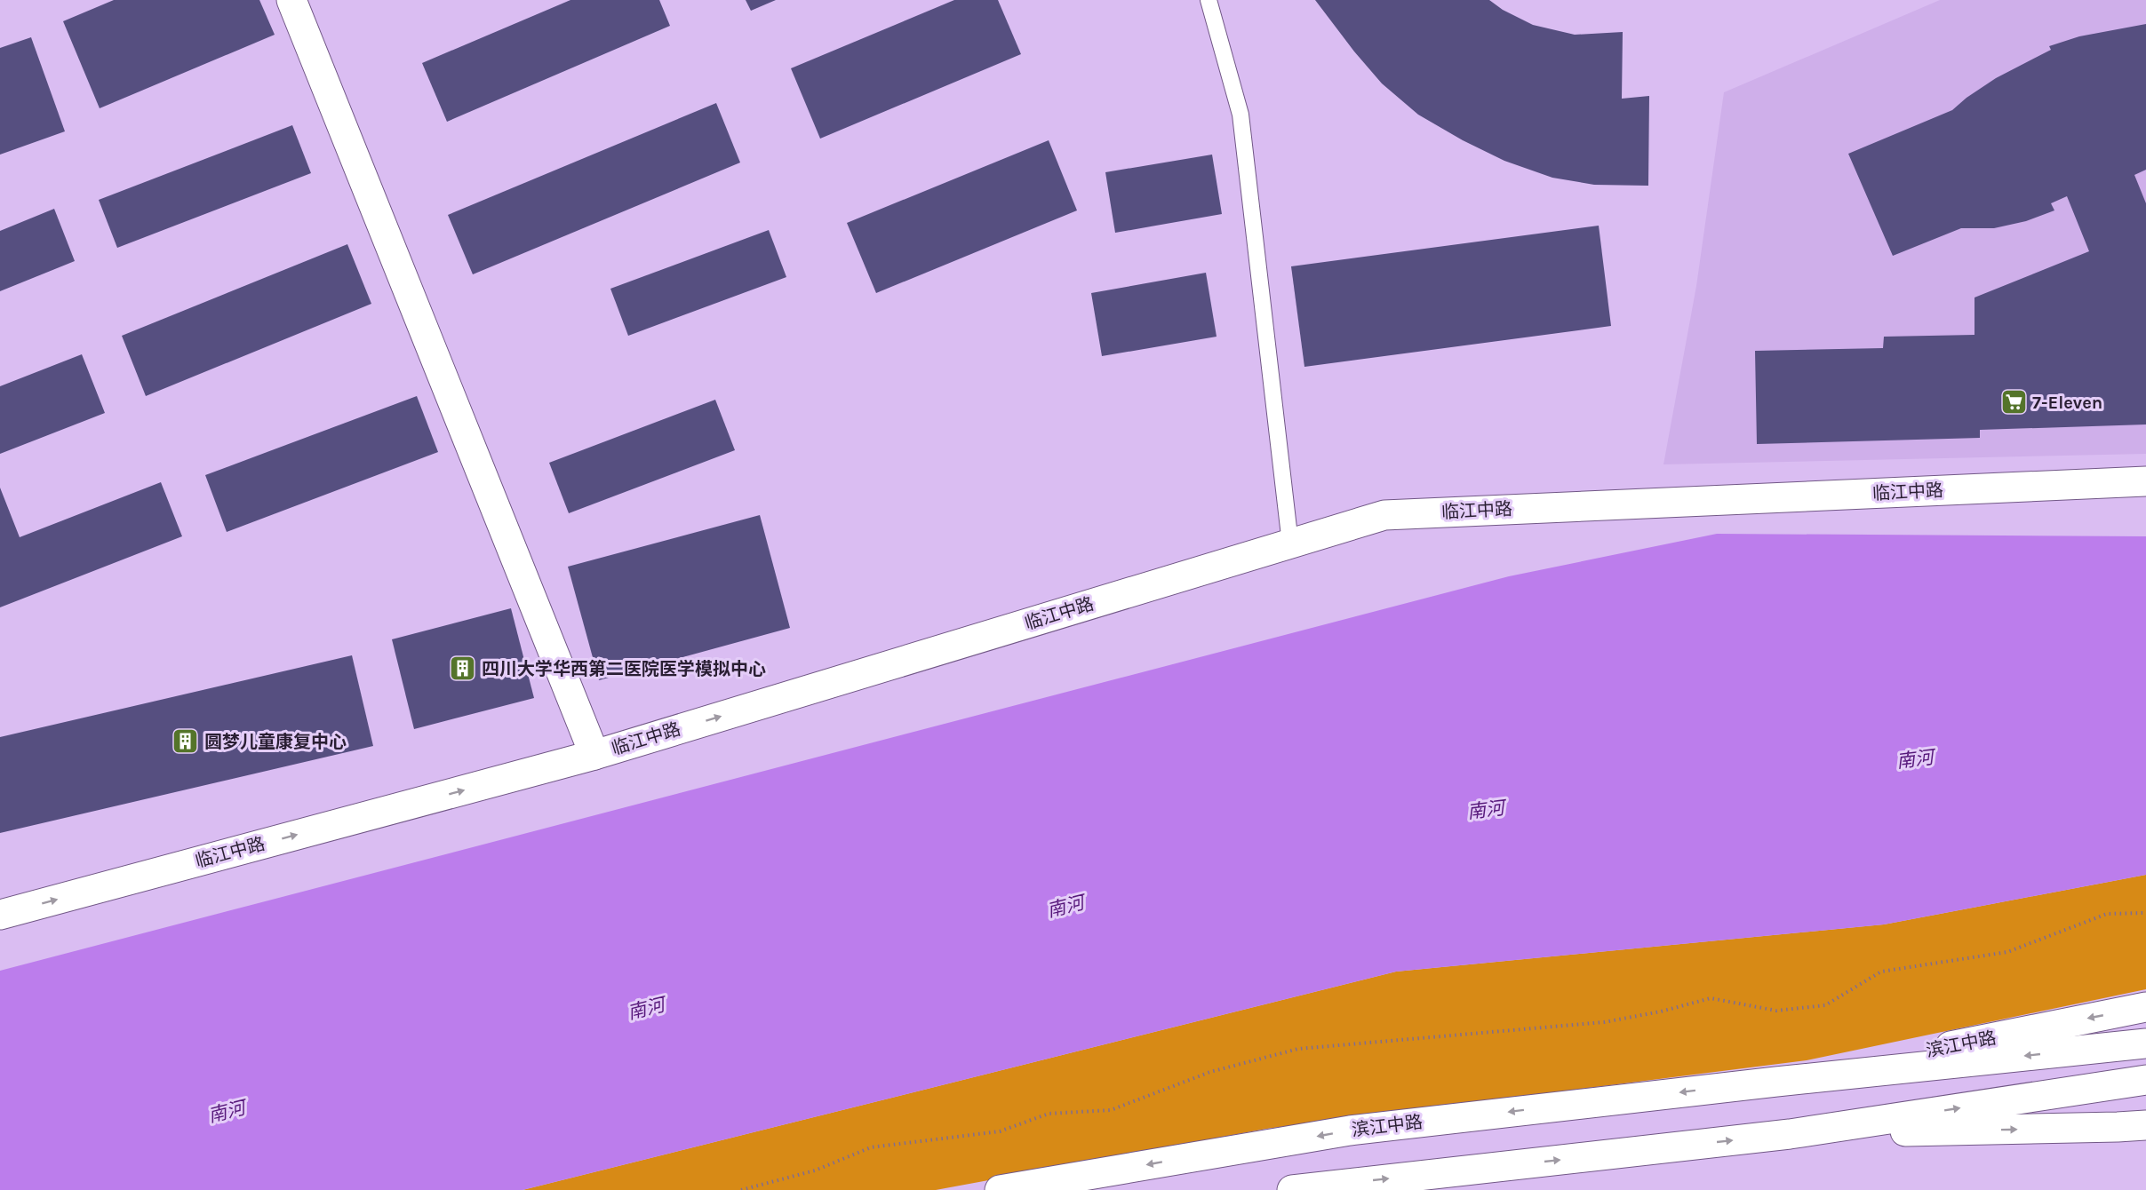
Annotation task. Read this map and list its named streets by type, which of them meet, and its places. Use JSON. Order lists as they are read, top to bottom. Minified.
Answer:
{"streets":{"street":["临江中路","滨江中路"]},"one_way":["临江中路"],"water":["南河"],"places":{"supermarket":["7-Eleven"],"building":["四川大学华西第二医院医学模拟中心","圆梦儿童康复中心"]}}
